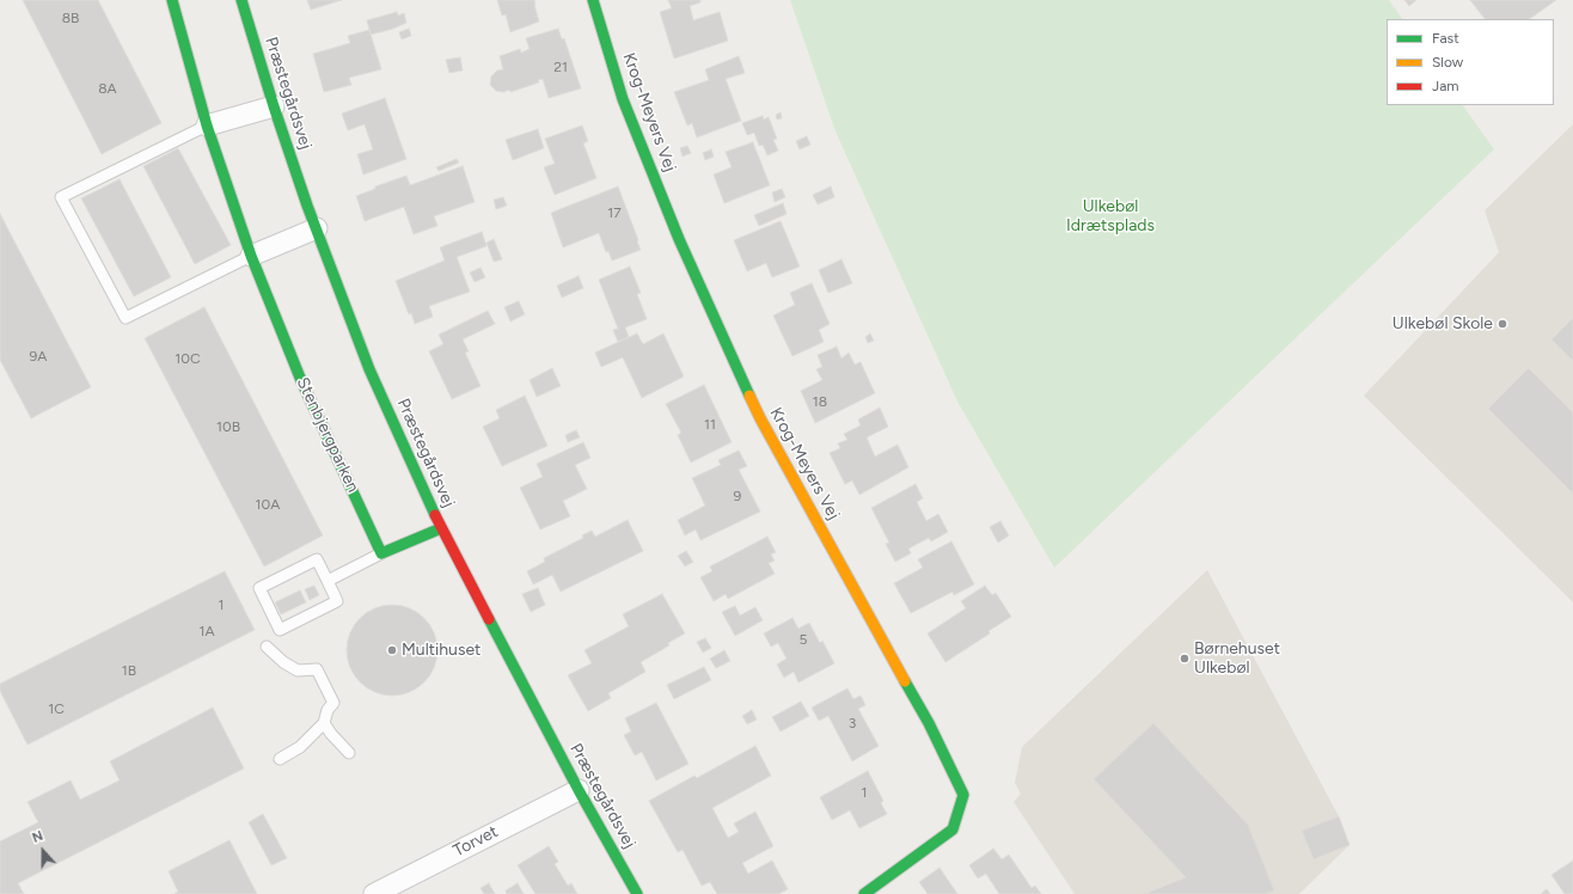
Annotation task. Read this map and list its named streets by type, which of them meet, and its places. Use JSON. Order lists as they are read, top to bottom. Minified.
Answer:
{"streets":{"street":["Præstegårdsvej","Krog-Meyers Vej","Stenbjergparken","Torvet"]},"crossings":[["Præstegårdsvej","Torvet"]],"parks":["Ulkebøl Idrætsplads"],"places":["Ulkebøl Skole","Multihuset","Børnehuset Ulkebøl"],"house_numbers":["8B","21","8A","17","9A","10C","18","11","10B","9","10A","1","1A","5","1B","1C","3","1"],"legend":["Fast","Slow","Jam"],"north":"top"}
